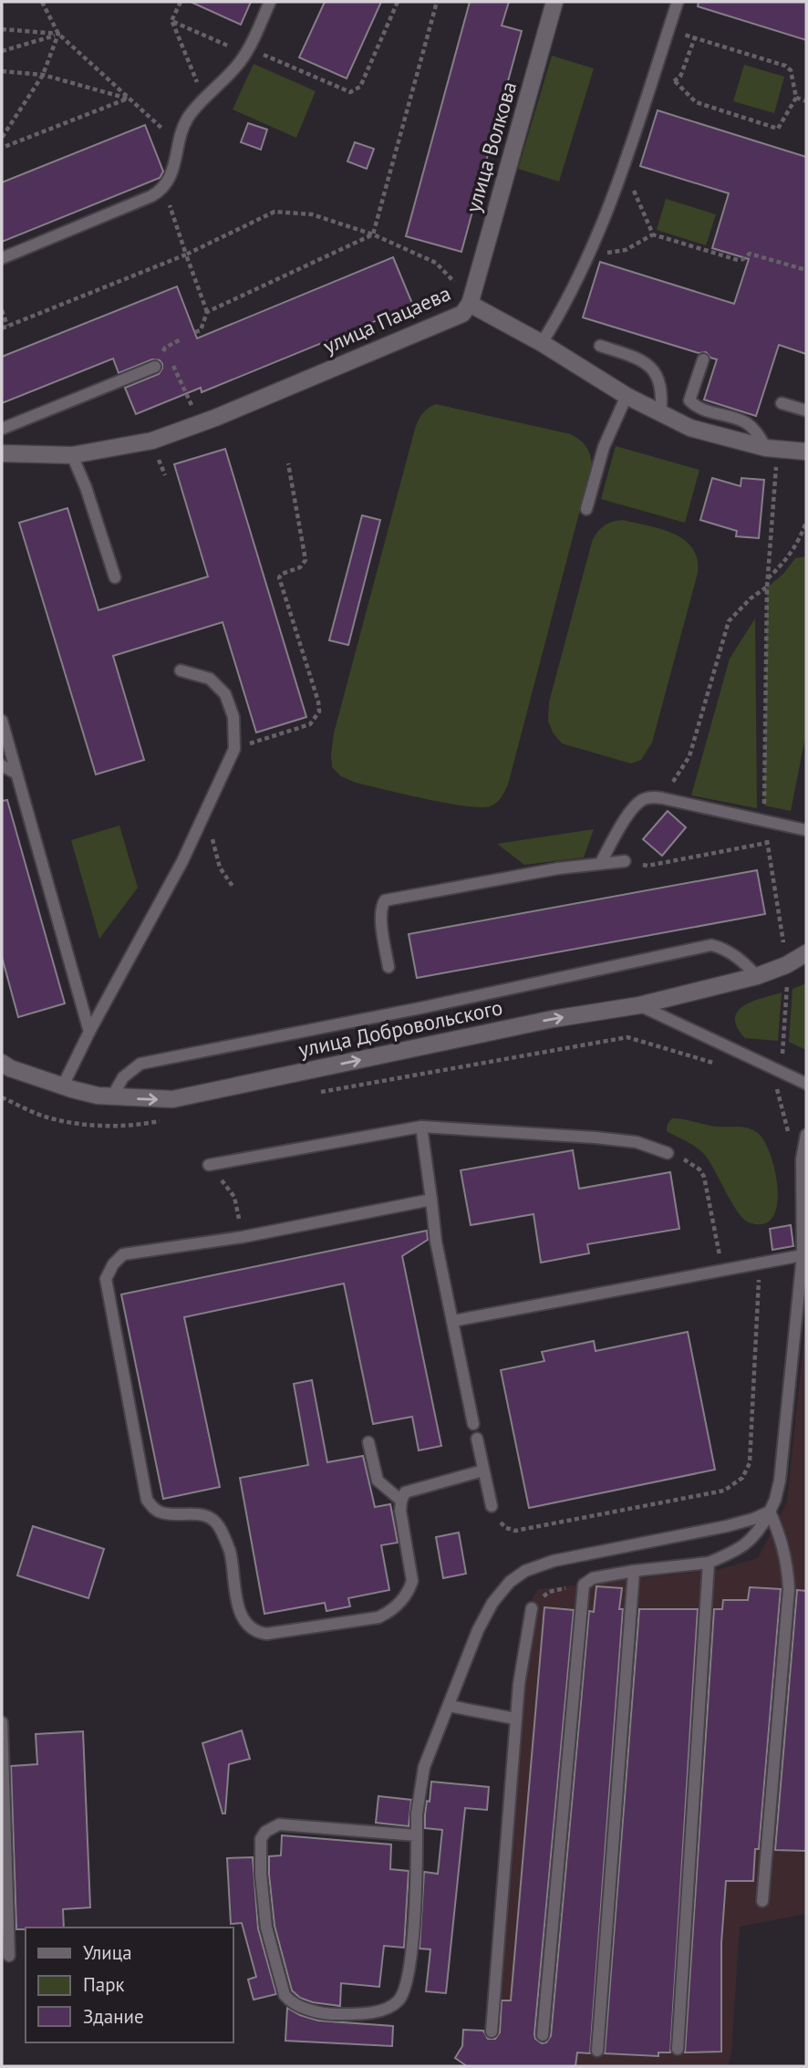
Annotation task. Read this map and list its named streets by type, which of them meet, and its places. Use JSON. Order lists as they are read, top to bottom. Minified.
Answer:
{"streets":{"street":["улица Волкова","улица Пацаева","улица Добровольского"]},"crossings":[["улица Волкова","улица Пацаева"]],"one_way":["улица Добровольского"],"legend":["Улица","Парк","Здание"]}
